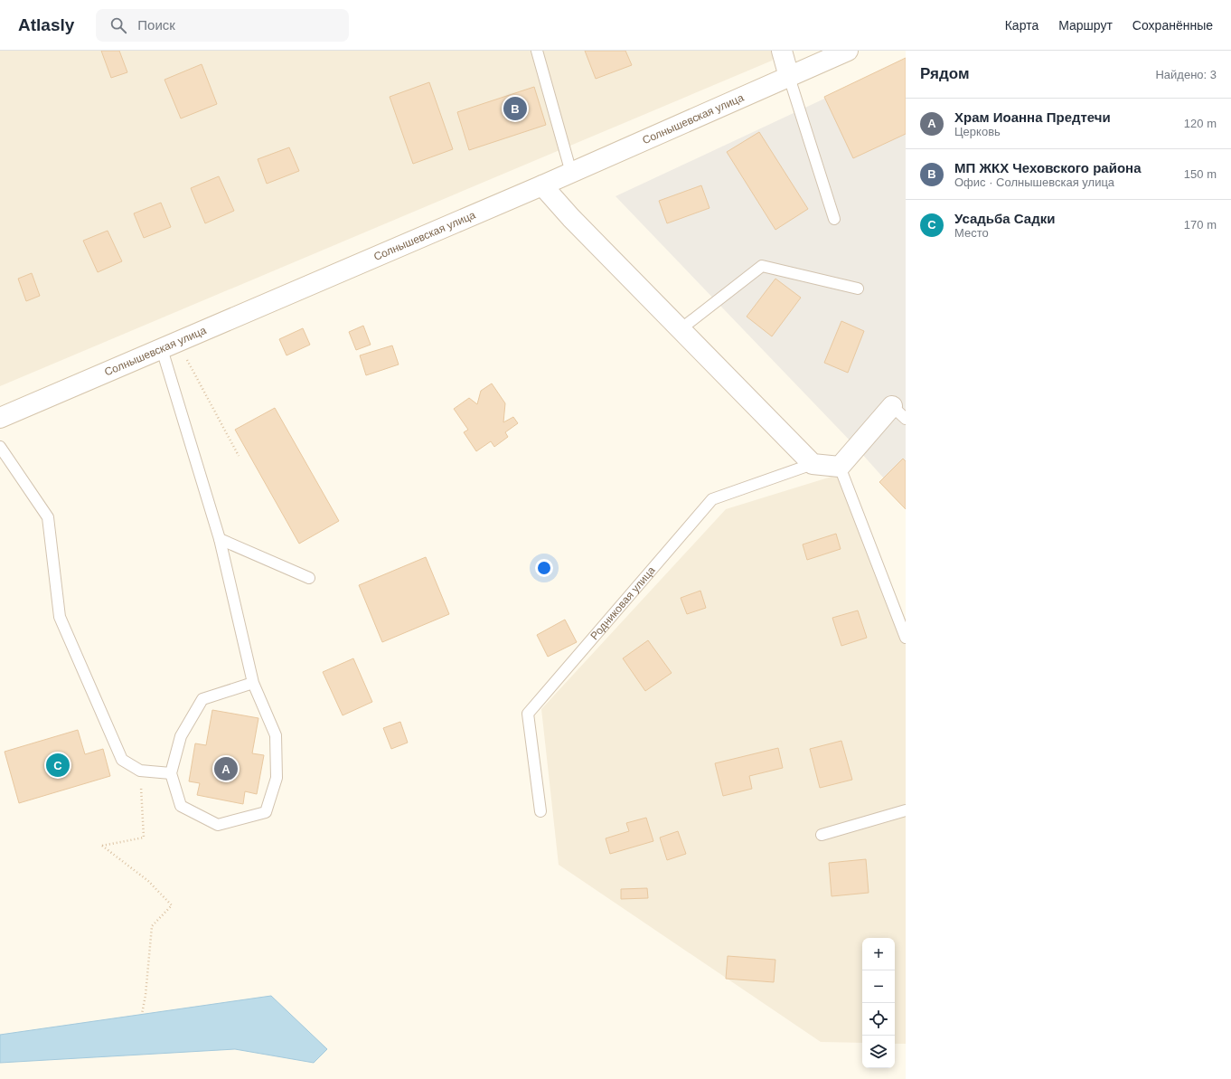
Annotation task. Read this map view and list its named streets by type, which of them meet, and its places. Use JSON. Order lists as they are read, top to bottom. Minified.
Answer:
{"streets":{"street":["Солнышевская улица"],"lane":["Родниковая улица"]},"page":{"header":"Atlasly","search":"Поиск","nav":["Карта","Маршрут","Сохранённые"],"heading":["Рядом","Найдено: 3"],"pins":["B","C","A"],"list":[{"mark":"A","name":"Храм Иоанна Предтечи","note":"Церковь","value":"120 m"},{"mark":"B","name":"МП ЖКХ Чеховского района","note":"Офис · Солнышевская улица","value":"150 m"},{"mark":"C","name":"Усадьба Садки","note":"Место","value":"170 m"}],"map_buttons":["+","−"]}}
